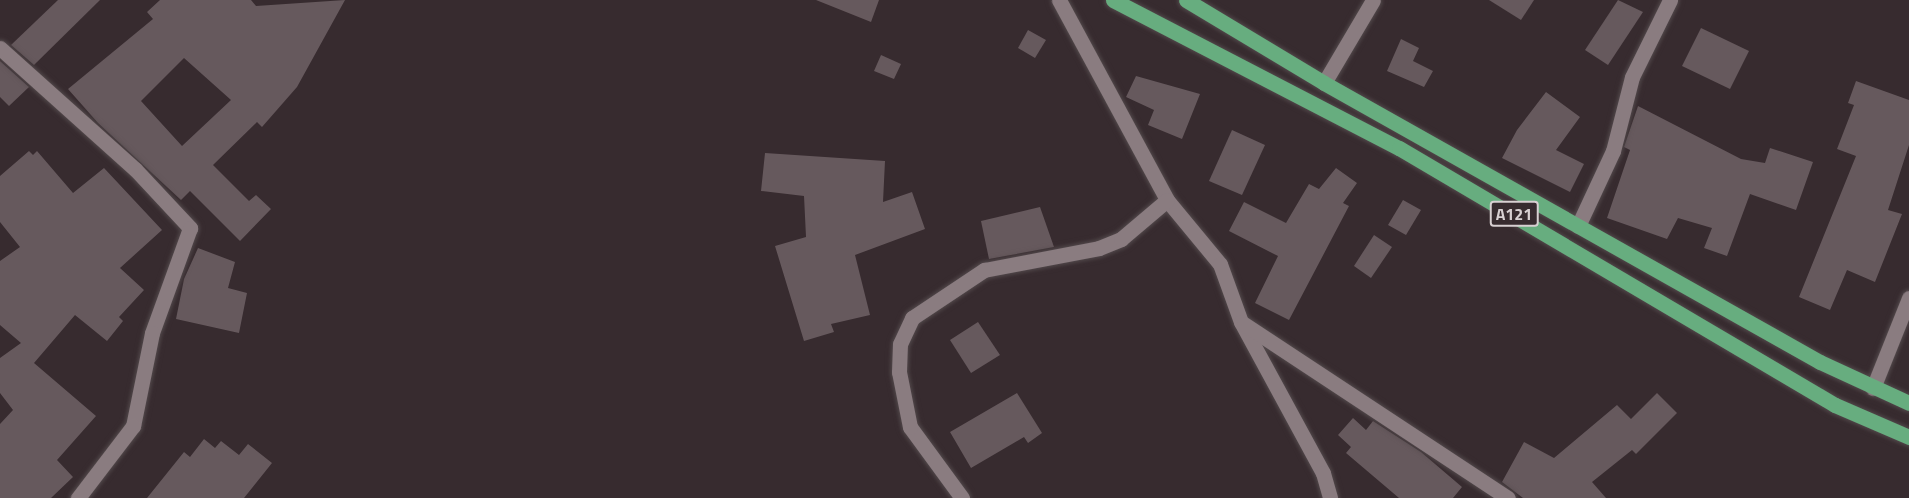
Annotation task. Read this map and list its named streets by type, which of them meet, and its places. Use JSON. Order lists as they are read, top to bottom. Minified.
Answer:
{"streets":{"main road":["A121"]}}
